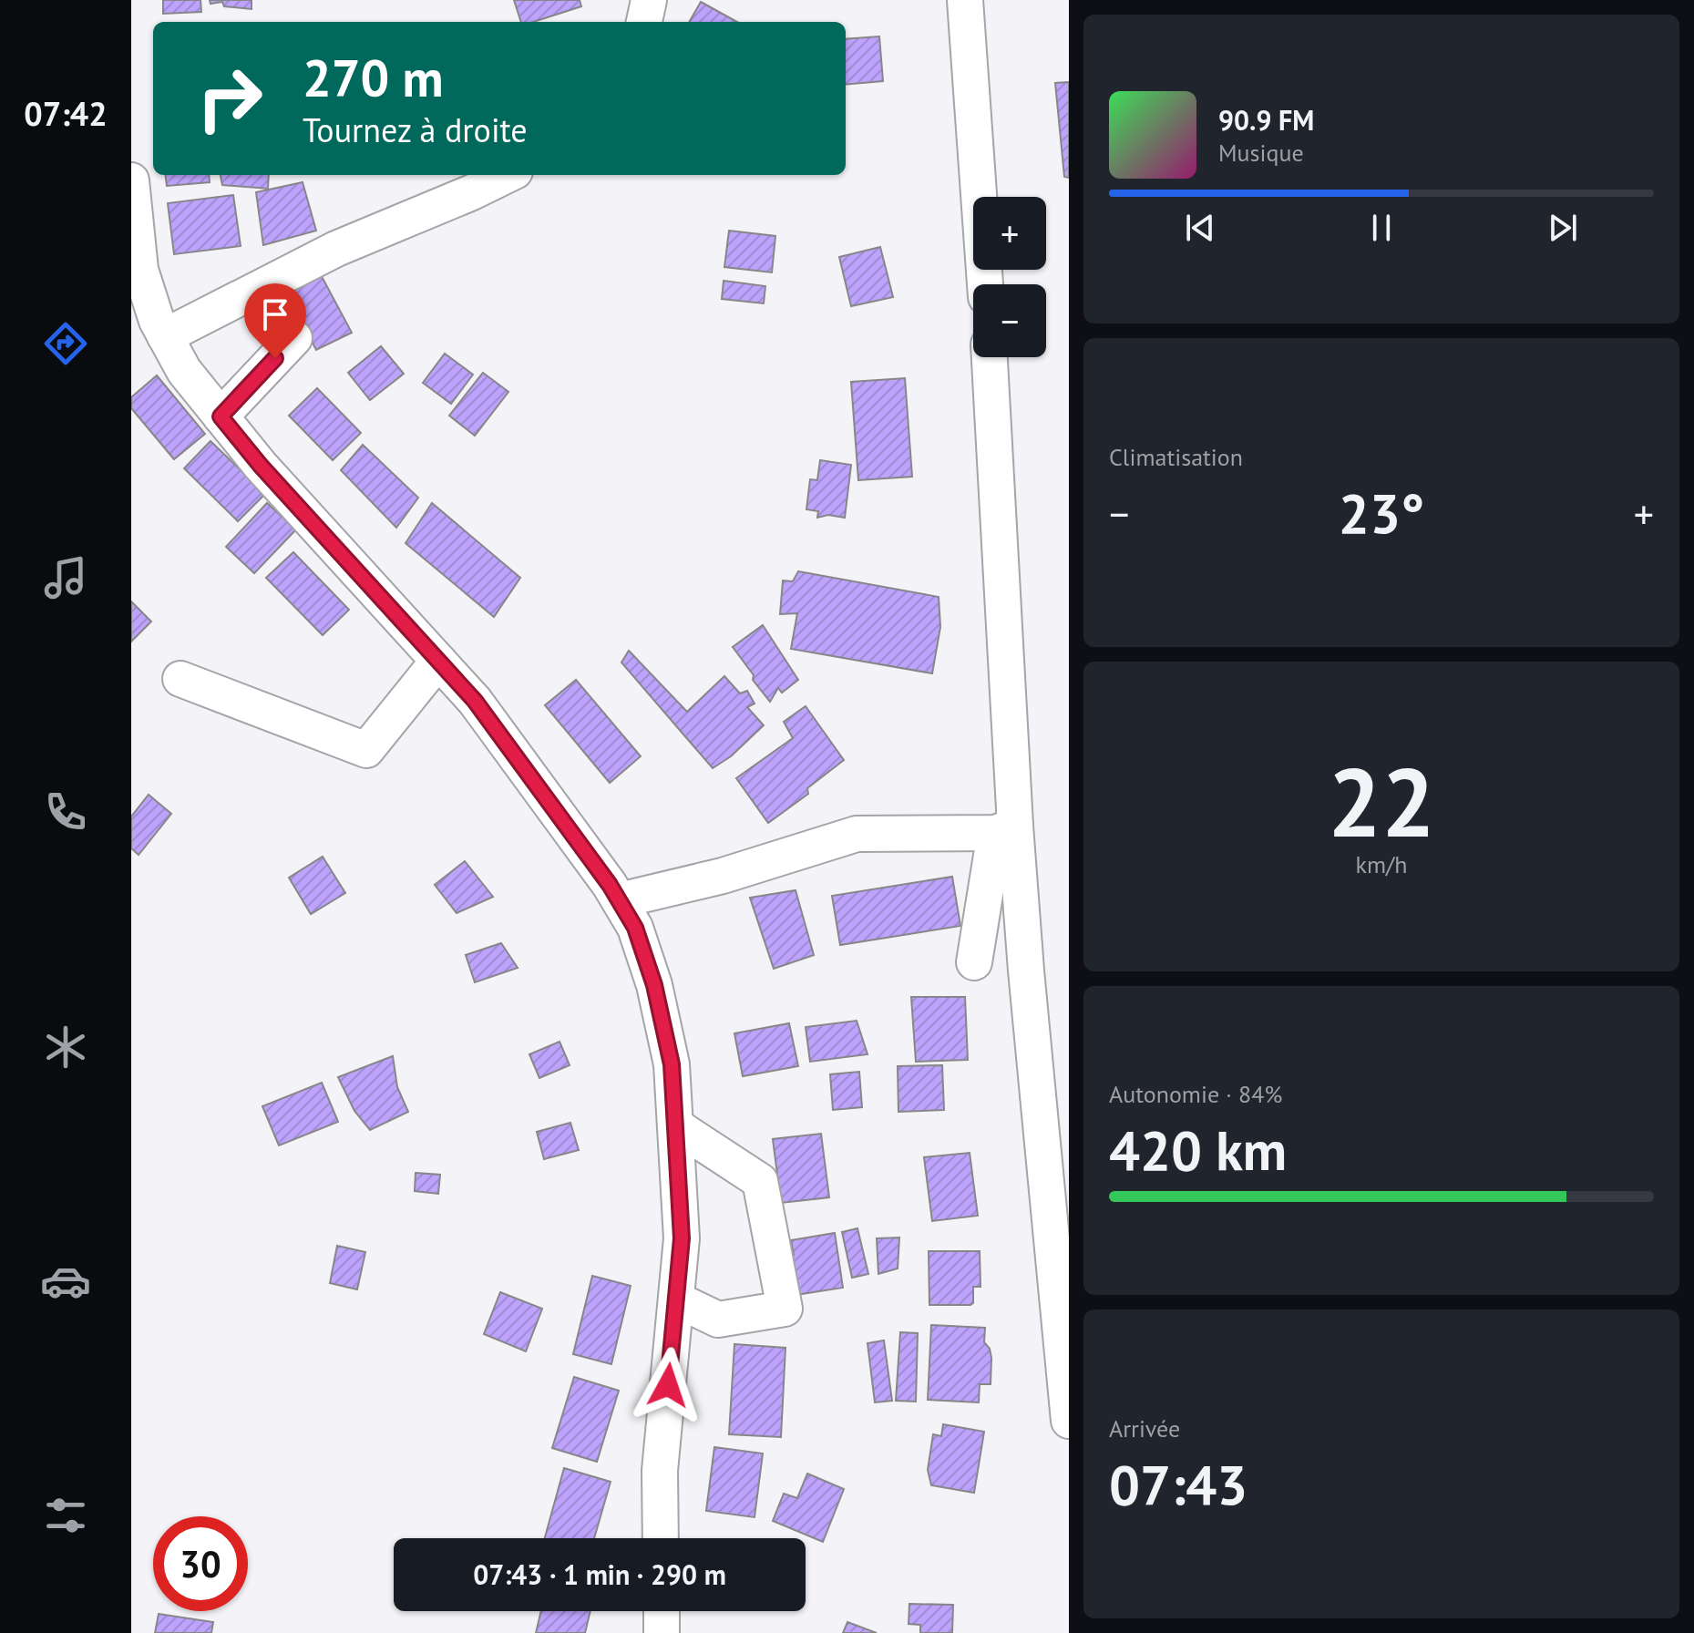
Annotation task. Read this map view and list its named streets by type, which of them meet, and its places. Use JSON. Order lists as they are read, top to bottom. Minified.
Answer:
{"page":{"tabs":"07:42","turn":["270 m","Tournez à droite"],"song":["90.9 FM","Musique"],"map_buttons":["+","−"],"tile":["Climatisation",["22","km/h"],["Autonomie · 84%","420 km"],["Arrivée","07:43"]],"heat":["−","23°","+"],"limit":"30","trip":"07:43 · 1 min · 290 m"}}
